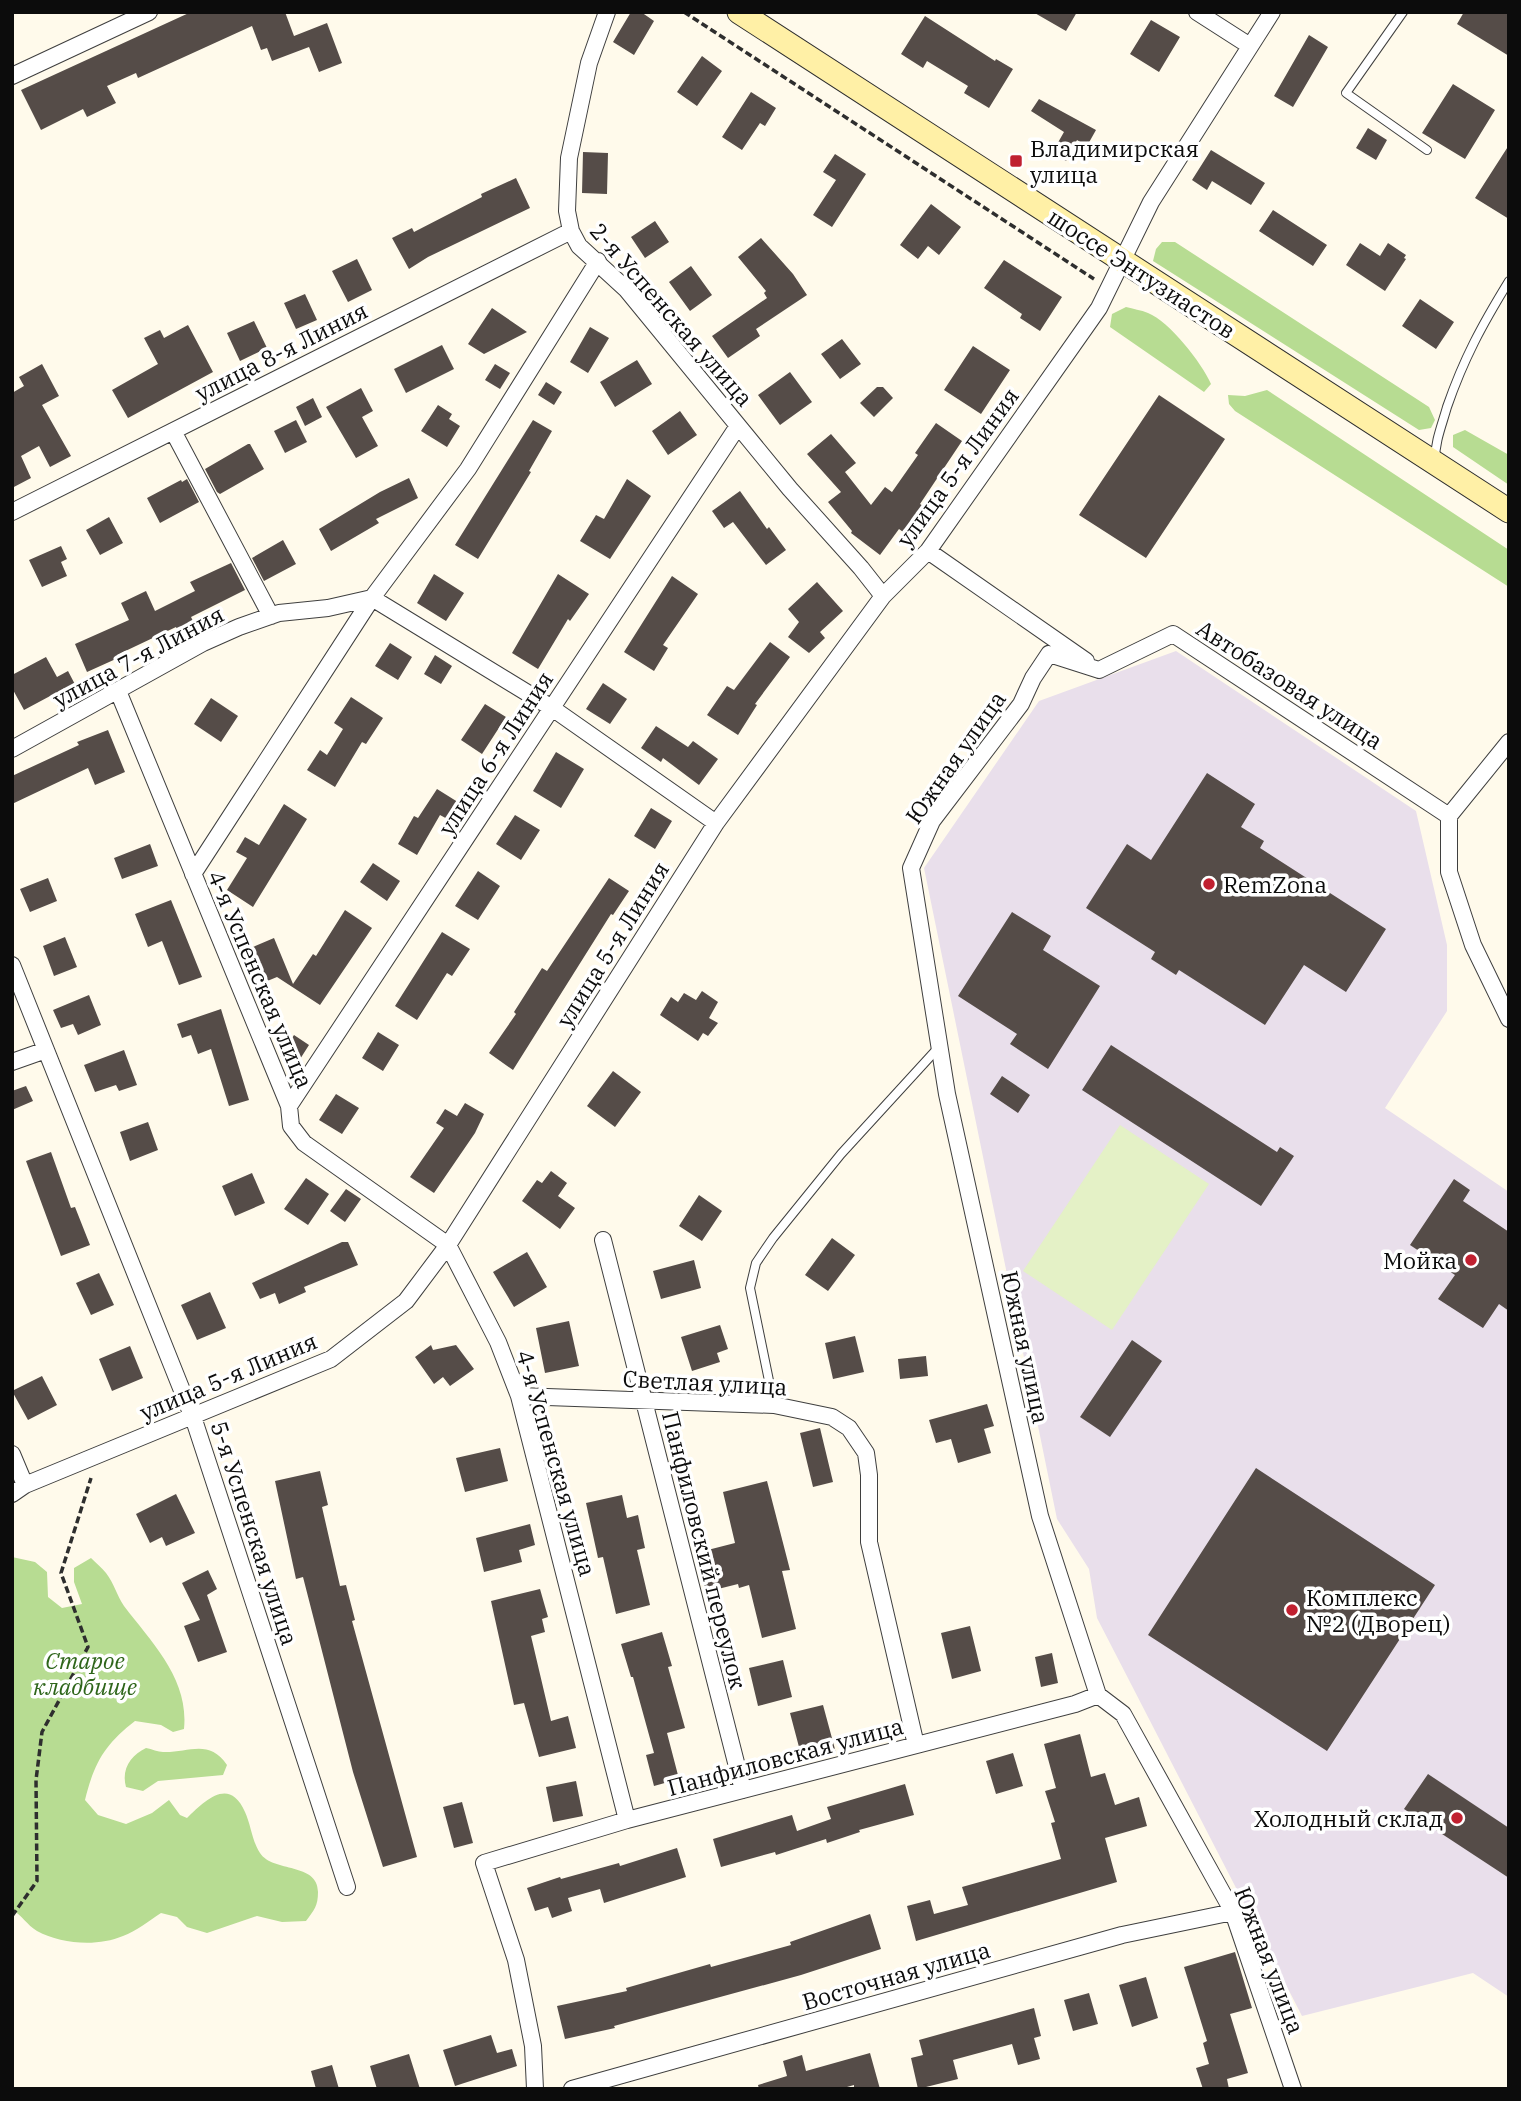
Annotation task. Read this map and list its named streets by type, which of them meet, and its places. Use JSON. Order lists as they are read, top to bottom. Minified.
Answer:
{"streets":{"main road":["шоссе Энтузиастов"],"street":["2-я Успенская улица","улица 8-я Линия","улица 5-я Линия","улица 7-я Линия","Автобазовая улица","улица 6-я Линия","Южная улица","4-я Успенская улица","Светлая улица","5-я Успенская улица","Панфиловский переулок","Панфиловская улица","Восточная улица"]},"crossings":[["шоссе Энтузиастов","улица 5-я Линия"],["2-я Успенская улица","улица 8-я Линия"],["2-я Успенская улица","улица 5-я Линия"],["2-я Успенская улица","улица 6-я Линия"],["улица 5-я Линия","4-я Успенская улица"],["улица 5-я Линия","5-я Успенская улица"],["улица 7-я Линия","4-я Успенская улица"],["Автобазовая улица","Южная улица"],["улица 6-я Линия","4-я Успенская улица"],["Южная улица","Панфиловская улица"],["Южная улица","Восточная улица"],["4-я Успенская улица","Светлая улица"],["4-я Успенская улица","Панфиловская улица"],["Светлая улица","Панфиловский переулок"],["Светлая улица","Панфиловская улица"],["Панфиловский переулок","Панфиловская улица"]],"parks":["Старое кладбище"],"places":{"transit":["Владимирская улица"],"other":["RemZona","Мойка","Комплекс №2 (Дворец)","Холодный склад"]}}
